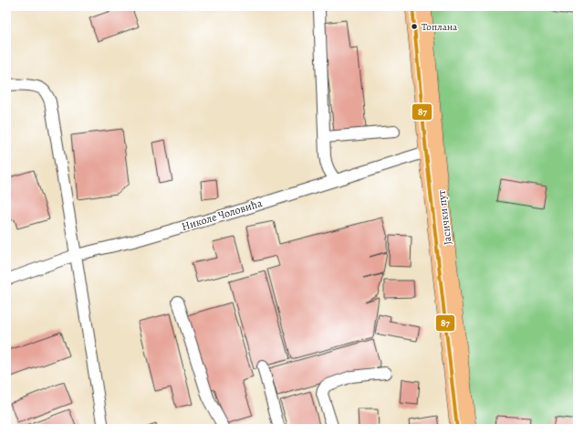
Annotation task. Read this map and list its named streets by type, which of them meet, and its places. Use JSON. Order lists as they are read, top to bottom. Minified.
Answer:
{"streets":{"main road":["Јасички пут"],"street":["Николе Чоловића"]},"crossings":[["Николе Чоловића","Јасички пут"]],"places":["Топлана"],"lines":["transit line 87"]}
